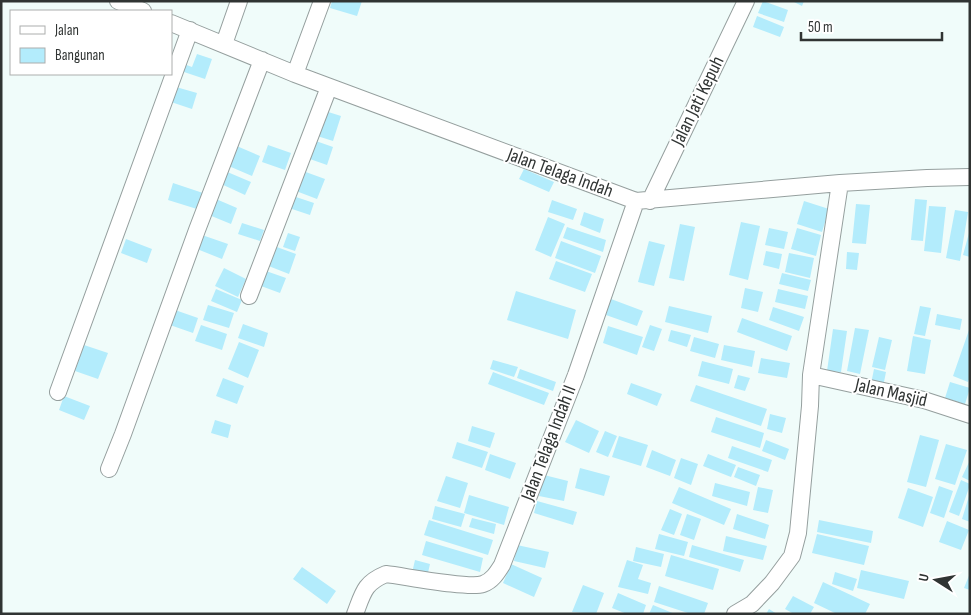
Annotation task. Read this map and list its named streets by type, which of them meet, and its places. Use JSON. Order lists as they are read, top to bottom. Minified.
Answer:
{"streets":{"street":["Jalan Jati Kepuh","Jalan Telaga Indah","Jalan Masjid","Jalan Telaga Indah II"]},"crossings":[["Jalan Jati Kepuh","Jalan Telaga Indah"],["Jalan Jati Kepuh","Jalan Telaga Indah II"],["Jalan Telaga Indah","Jalan Telaga Indah II"]],"legend":["Jalan","Bangunan"],"scale_bar":"50 m","north":"left"}
